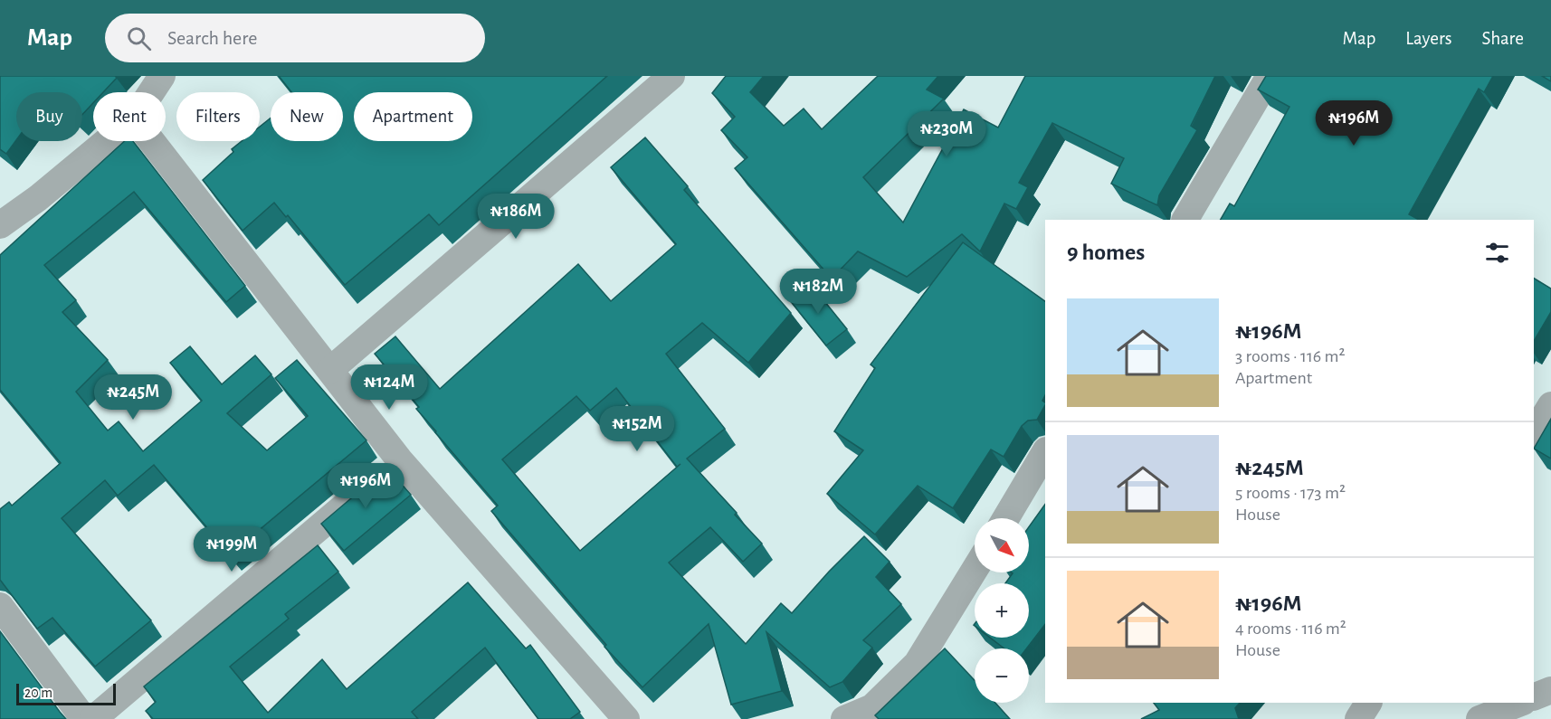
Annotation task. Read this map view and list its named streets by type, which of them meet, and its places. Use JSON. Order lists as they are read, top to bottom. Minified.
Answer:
{"scale_bar":"20 m","north":"bottom right","page":{"header":"Map","search":"Search here","nav":["Map","Layers","Share"],"chip":["Buy","Rent","Filters","New","Apartment"],"price":["₦196M","₦230M","₦186M","₦182M","₦124M","₦245M","₦152M","₦196M","₦199M"],"heading":"9 homes","list":[{"name":"₦196M","note":"3 rooms · 116 m² · Apartment"},{"name":"₦245M","note":"5 rooms · 173 m² · House"},{"name":"₦196M","note":"4 rooms · 116 m² · House"}],"map_buttons":["+","−"],"scale":"20 m"}}
